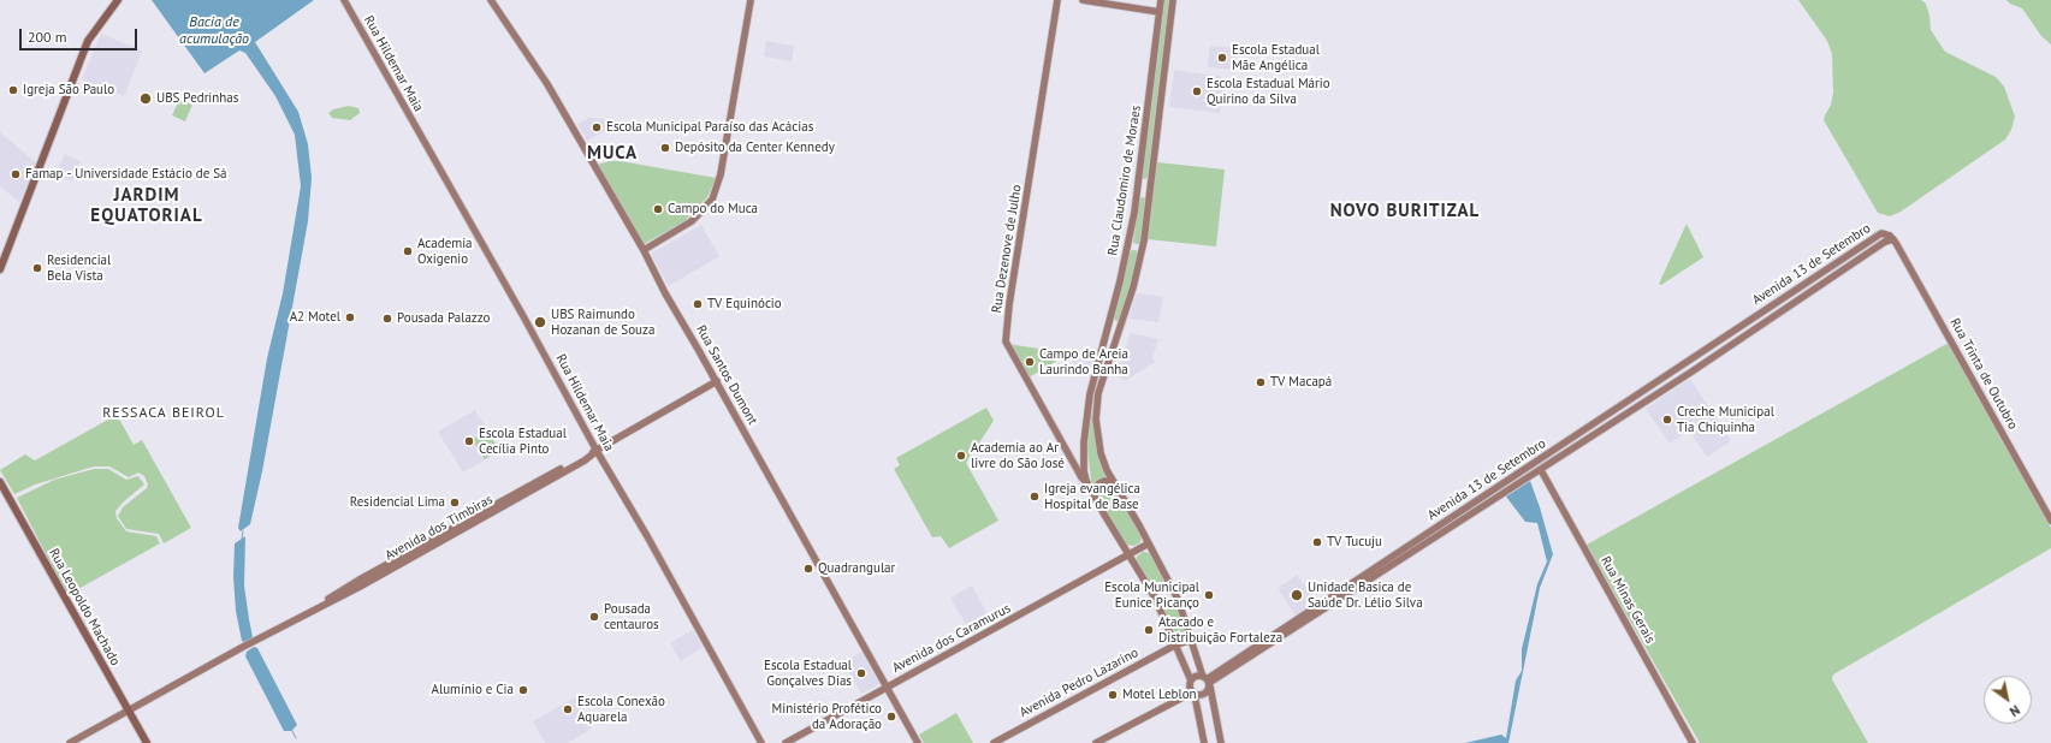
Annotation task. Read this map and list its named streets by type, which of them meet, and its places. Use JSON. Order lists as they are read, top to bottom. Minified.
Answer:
{"streets":{"main road":["Rua Leopoldo Machado"],"street":["Rua Hildemar Maia","Rua Claudomiro de Moraes","Rua Dezenove de Julho","Avenida 13 de Setembro","Rua Trinta de Outubro","Rua Santos Dumont","Avenida dos Timbiras","Rua Minas Gerais","Avenida dos Caramurus","Avenida Pedro Lazarino"]},"crossings":[["Rua Hildemar Maia","Avenida dos Timbiras"],["Rua Claudomiro de Moraes","Rua Dezenove de Julho"],["Rua Claudomiro de Moraes","Avenida 13 de Setembro"],["Rua Claudomiro de Moraes","Avenida dos Caramurus"],["Rua Claudomiro de Moraes","Avenida Pedro Lazarino"],["Avenida 13 de Setembro","Rua Trinta de Outubro"],["Avenida 13 de Setembro","Rua Minas Gerais"],["Rua Santos Dumont","Avenida dos Timbiras"],["Rua Santos Dumont","Avenida dos Caramurus"],["Avenida dos Timbiras","Rua Leopoldo Machado"]],"districts":["MUCA","JARDIM EQUATORIAL","NOVO BURITIZAL","RESSACA BEIROL"],"water":["Bacia de acumulação"],"places":["Escola Estadual Mãe Angélica","Igreja São Paulo","Escola Estadual Mário Quirino da Silva","UBS Pedrinhas","Escola Municipal Paraíso das Acácias","Depósito da Center Kennedy","Famap - Universidade Estácio de Sá","Campo do Muca","Academia Oxigenio","Residencial Bela Vista","TV Equinócio","A2 Motel","Pousada Palazzo","UBS Raimundo Hozanan de Souza","Campo de Areia Laurindo Banha","TV Macapá","Creche Municipal Tia Chiquinha","Escola Estadual Cecília Pinto","Academia ao Ar livre do São José","Igreja evangélica Hospital de Base","Residencial Lima","TV Tucuju","Quadrangular","Escola Municipal Eunice Picanço","Unidade Basica de Saúde Dr. Lélio Silva","Pousada centauros","Atacado e Distribuição Fortaleza","Escola Estadual Gonçalves Dias","Alumínio e Cia","Motel Leblon","Escola Conexão Aquarela","Ministério Profético da Adoração"],"scale_bar":"200 m","north":"bottom right"}
